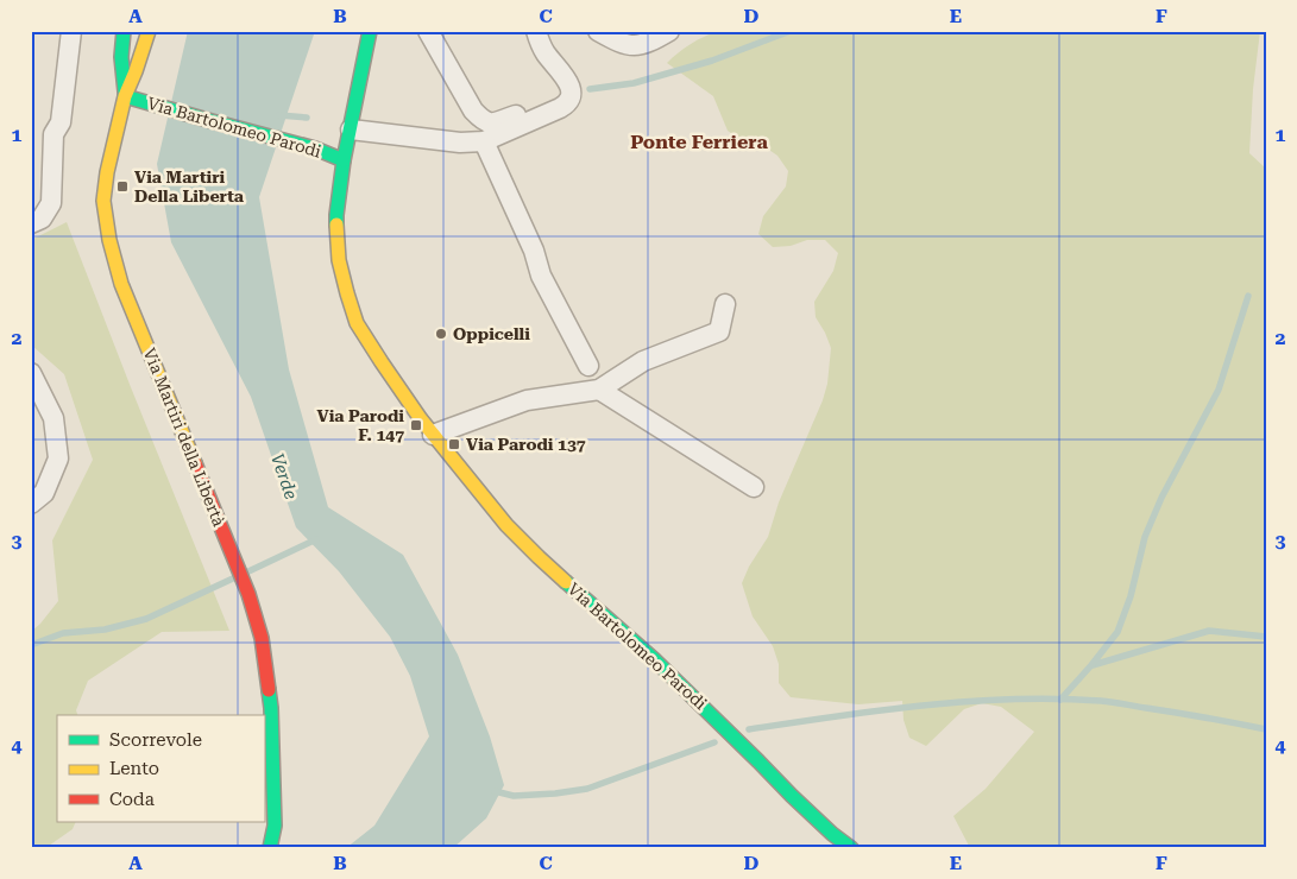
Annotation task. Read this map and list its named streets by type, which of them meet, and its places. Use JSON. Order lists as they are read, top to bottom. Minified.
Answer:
{"streets":{"main road":["Via Bartolomeo Parodi","Via Martiri della Libertà"]},"crossings":[["Via Bartolomeo Parodi","Via Martiri della Libertà"]],"districts":["Ponte Ferriera"],"water":["Verde"],"places":{"transit":["Via Martiri Della Liberta","Via Parodi F. 147","Via Parodi 137"],"other":["Oppicelli"]},"legend":["Scorrevole","Lento","Coda"],"grid":{"columns":["A","B","C","D","E","F"],"rows":["1","2","3","4"]}}
